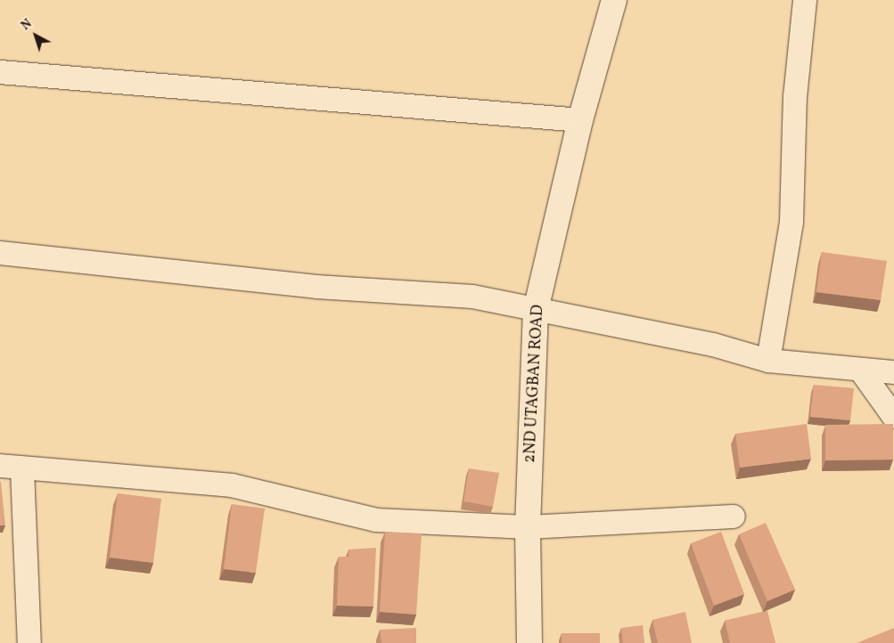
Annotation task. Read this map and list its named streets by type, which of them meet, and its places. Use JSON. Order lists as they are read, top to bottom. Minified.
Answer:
{"streets":{"street":["2ND UTAGBAN ROAD"]},"north":"top left"}
